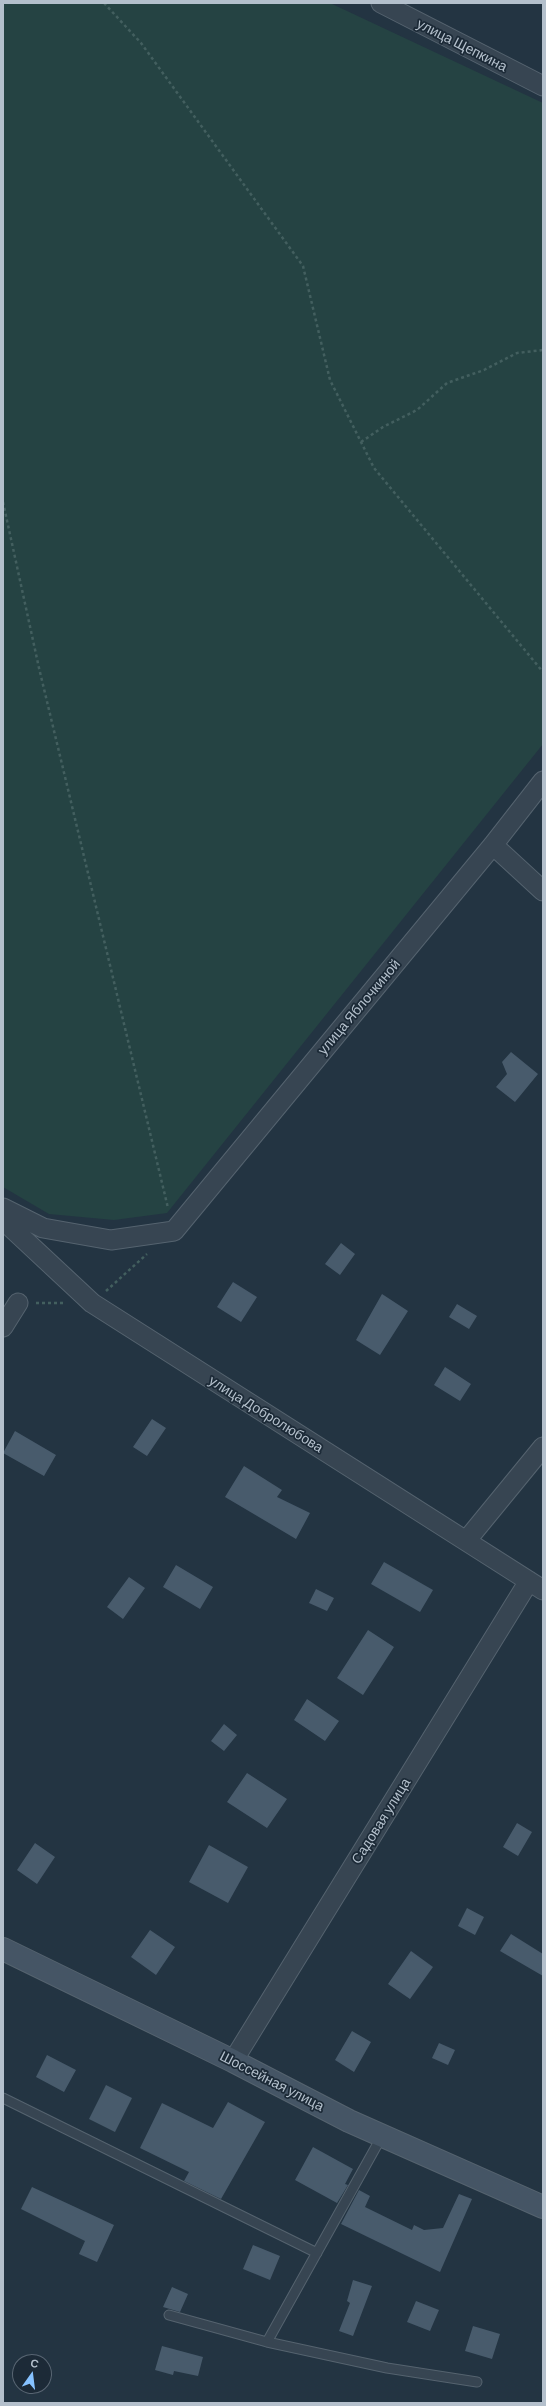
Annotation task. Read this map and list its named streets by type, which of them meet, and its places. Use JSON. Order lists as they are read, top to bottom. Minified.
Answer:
{"streets":{"main road":["Шоссейная улица"],"street":["улица Щепкина","улица Яблочкиной","улица Добролюбова","Садовая улица"]},"crossings":[["улица Добролюбова","Садовая улица"],["Садовая улица","Шоссейная улица"]],"north":"top"}
